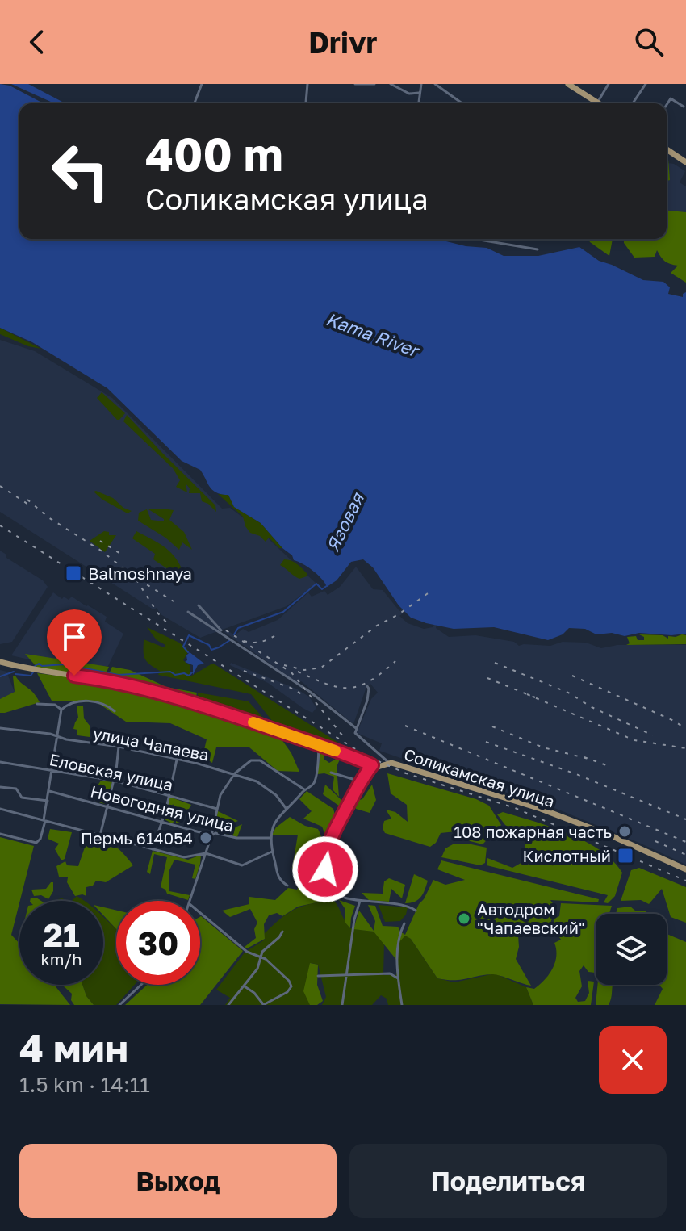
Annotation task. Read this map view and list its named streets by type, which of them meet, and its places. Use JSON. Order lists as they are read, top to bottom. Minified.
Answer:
{"streets":{"main road":["Соликамская улица"],"street":["улица Чапаева","Еловская улица","Новогодняя улица"]},"water":["Kama River","Язовая"],"places":{"transit":["Balmoshnaya","Кислотный"],"other":["108 пожарная часть","Пермь 614054","Автодром \"Чапаевский\""]},"page":{"header":"Drivr","turn":["400 m","Соликамская улица"],"speed":"21 km/h","limit":"30","heading":["4 мин","1.5 km · 14:11"],"buttons":["Выход","Поделиться"]}}
